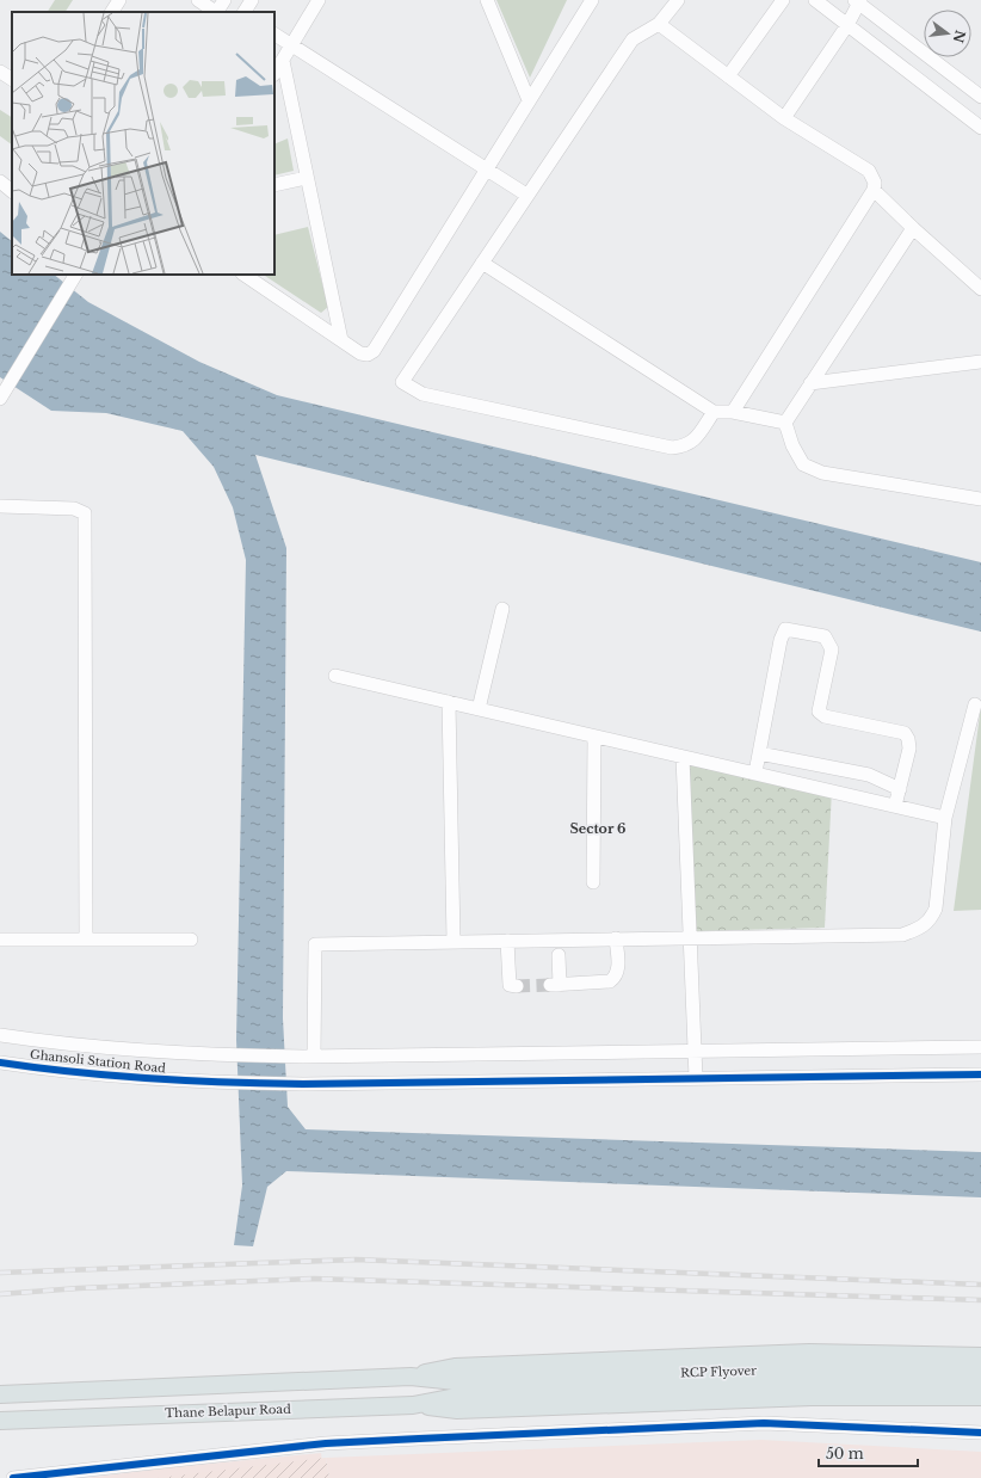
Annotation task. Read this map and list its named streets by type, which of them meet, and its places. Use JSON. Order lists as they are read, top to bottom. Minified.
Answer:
{"streets":{"main road":["RCP Flyover","Thane Belapur Road"],"street":["Ghansoli Station Road"]},"crossings":[["RCP Flyover","Thane Belapur Road"]],"districts":["Sector 6"],"scale_bar":"50 m","north":"right"}
